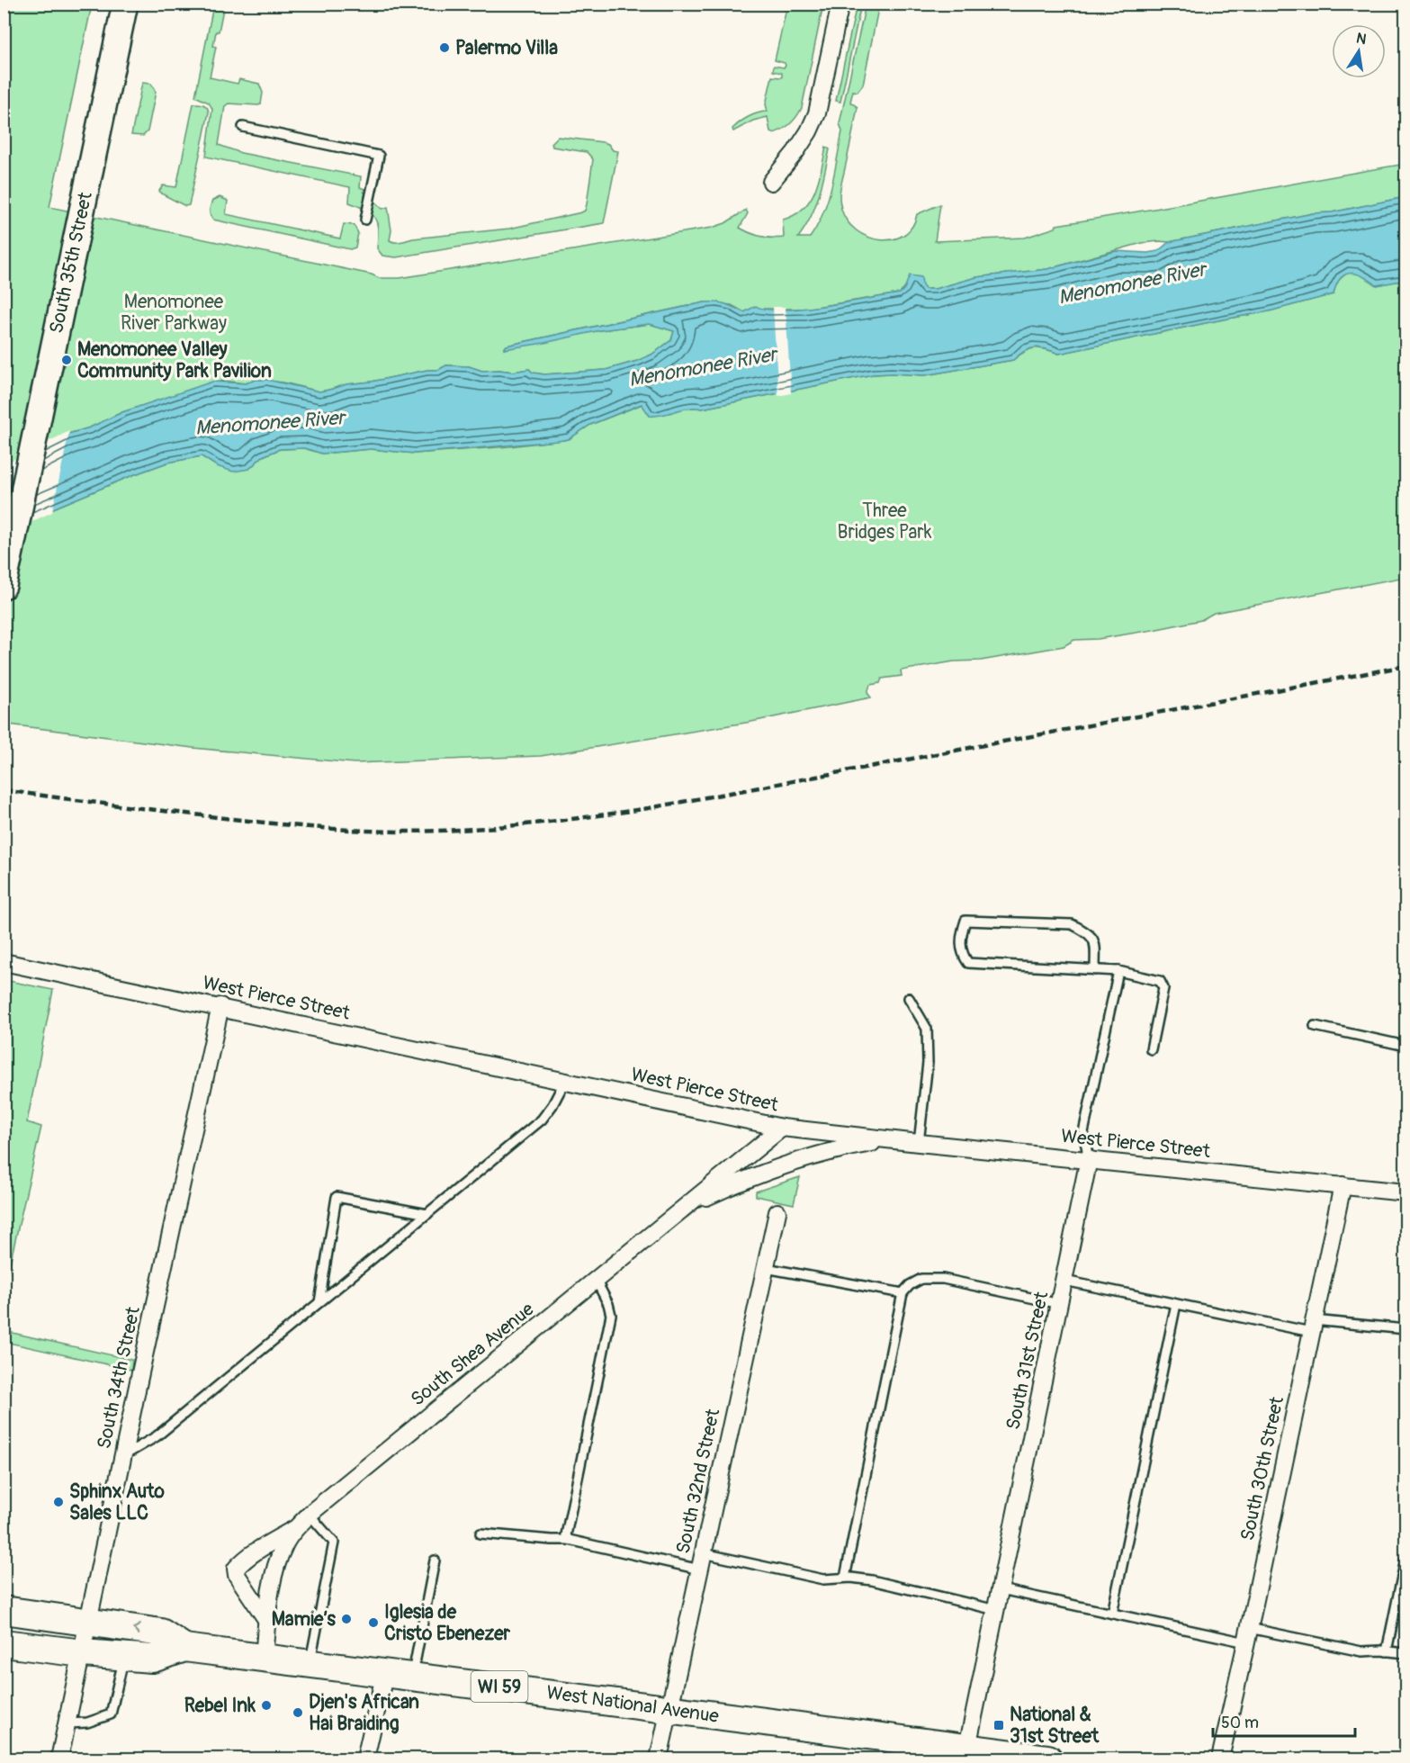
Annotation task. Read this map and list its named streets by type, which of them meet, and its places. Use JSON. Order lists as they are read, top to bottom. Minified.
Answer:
{"streets":{"main road":["South 35th Street","WI 59","West National Avenue"],"street":["West Pierce Street","South Shea Avenue","South 31st Street","South 34th Street","South 30th Street","South 32nd Street"]},"crossings":[["West Pierce Street","South Shea Avenue"],["West Pierce Street","South 31st Street"],["West Pierce Street","South 34th Street"],["West Pierce Street","South 30th Street"],["South Shea Avenue","West National Avenue"],["South 31st Street","West National Avenue"],["South 34th Street","West National Avenue"],["South 32nd Street","West National Avenue"]],"water":["Menomonee River"],"parks":["Menomonee River Parkway","Three Bridges Park"],"places":{"other":["Palermo Villa","Menomonee Valley Community Park Pavilion","Sphinx Auto Sales LLC","Mamie’s","Iglesia de Cristo Ebenezer","Rebel Ink","Djen's African Hai Braiding"],"transit":["National & 31st Street"]},"scale_bar":"50 m","north":"top"}
